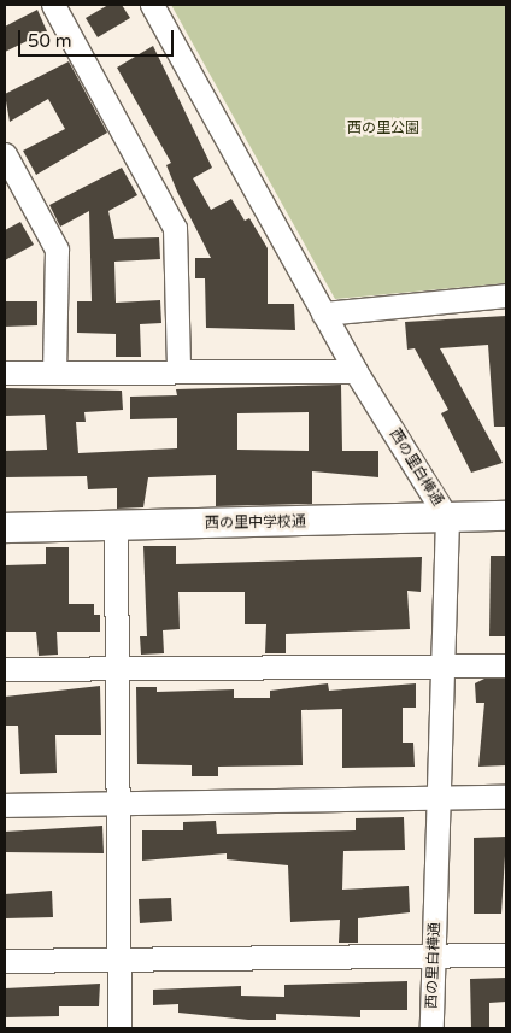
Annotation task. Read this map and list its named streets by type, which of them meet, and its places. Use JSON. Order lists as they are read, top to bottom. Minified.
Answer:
{"streets":{"street":["西の里白樺通","西の里中学校通"]},"crossings":[["西の里白樺通","西の里中学校通"]],"parks":["西の里公園"],"scale_bar":"50 m"}
